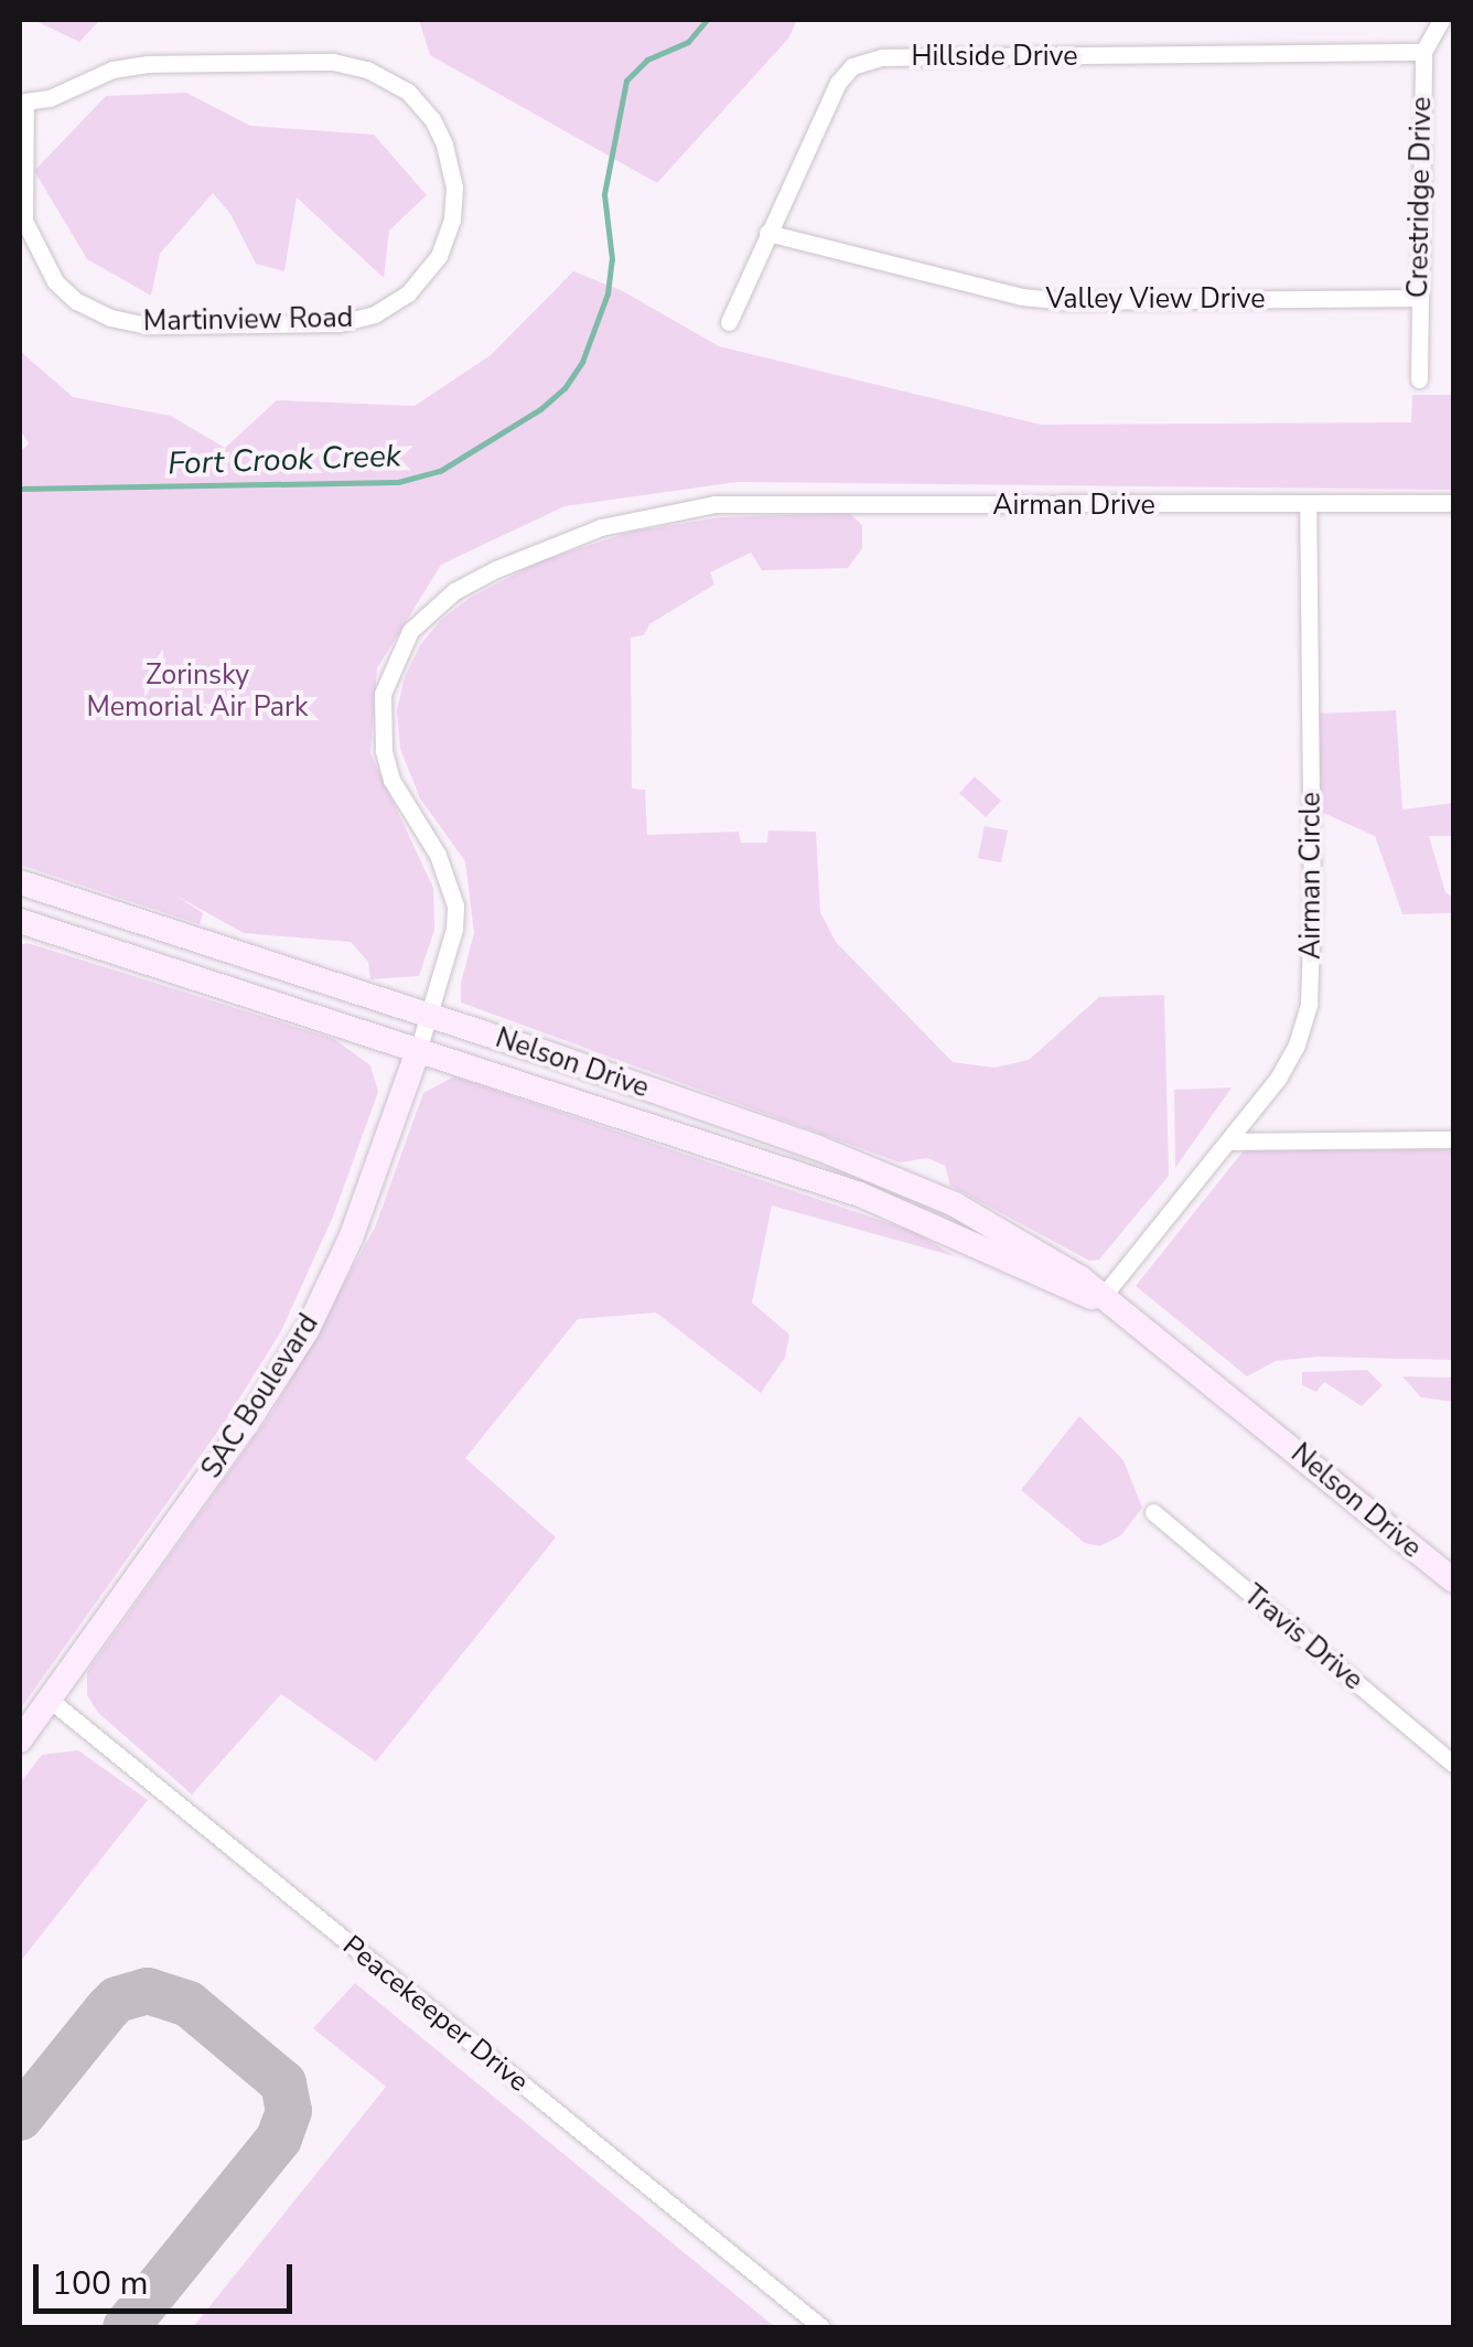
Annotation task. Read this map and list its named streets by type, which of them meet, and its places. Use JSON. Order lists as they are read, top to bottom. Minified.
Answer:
{"streets":{"street":["Hillside Drive","Crestridge Drive","Valley View Drive","Martinview Road","Airman Drive","Airman Circle","Nelson Drive","SAC Boulevard","Travis Drive","Peacekeeper Drive"]},"crossings":[["Hillside Drive","Crestridge Drive"],["Hillside Drive","Valley View Drive"],["Crestridge Drive","Valley View Drive"],["Airman Drive","Airman Circle"],["Airman Drive","Nelson Drive"],["Airman Drive","SAC Boulevard"],["Nelson Drive","SAC Boulevard"],["SAC Boulevard","Peacekeeper Drive"]],"water":["Fort Crook Creek"],"parks":["Zorinsky Memorial Air Park"],"scale_bar":"100 m"}
